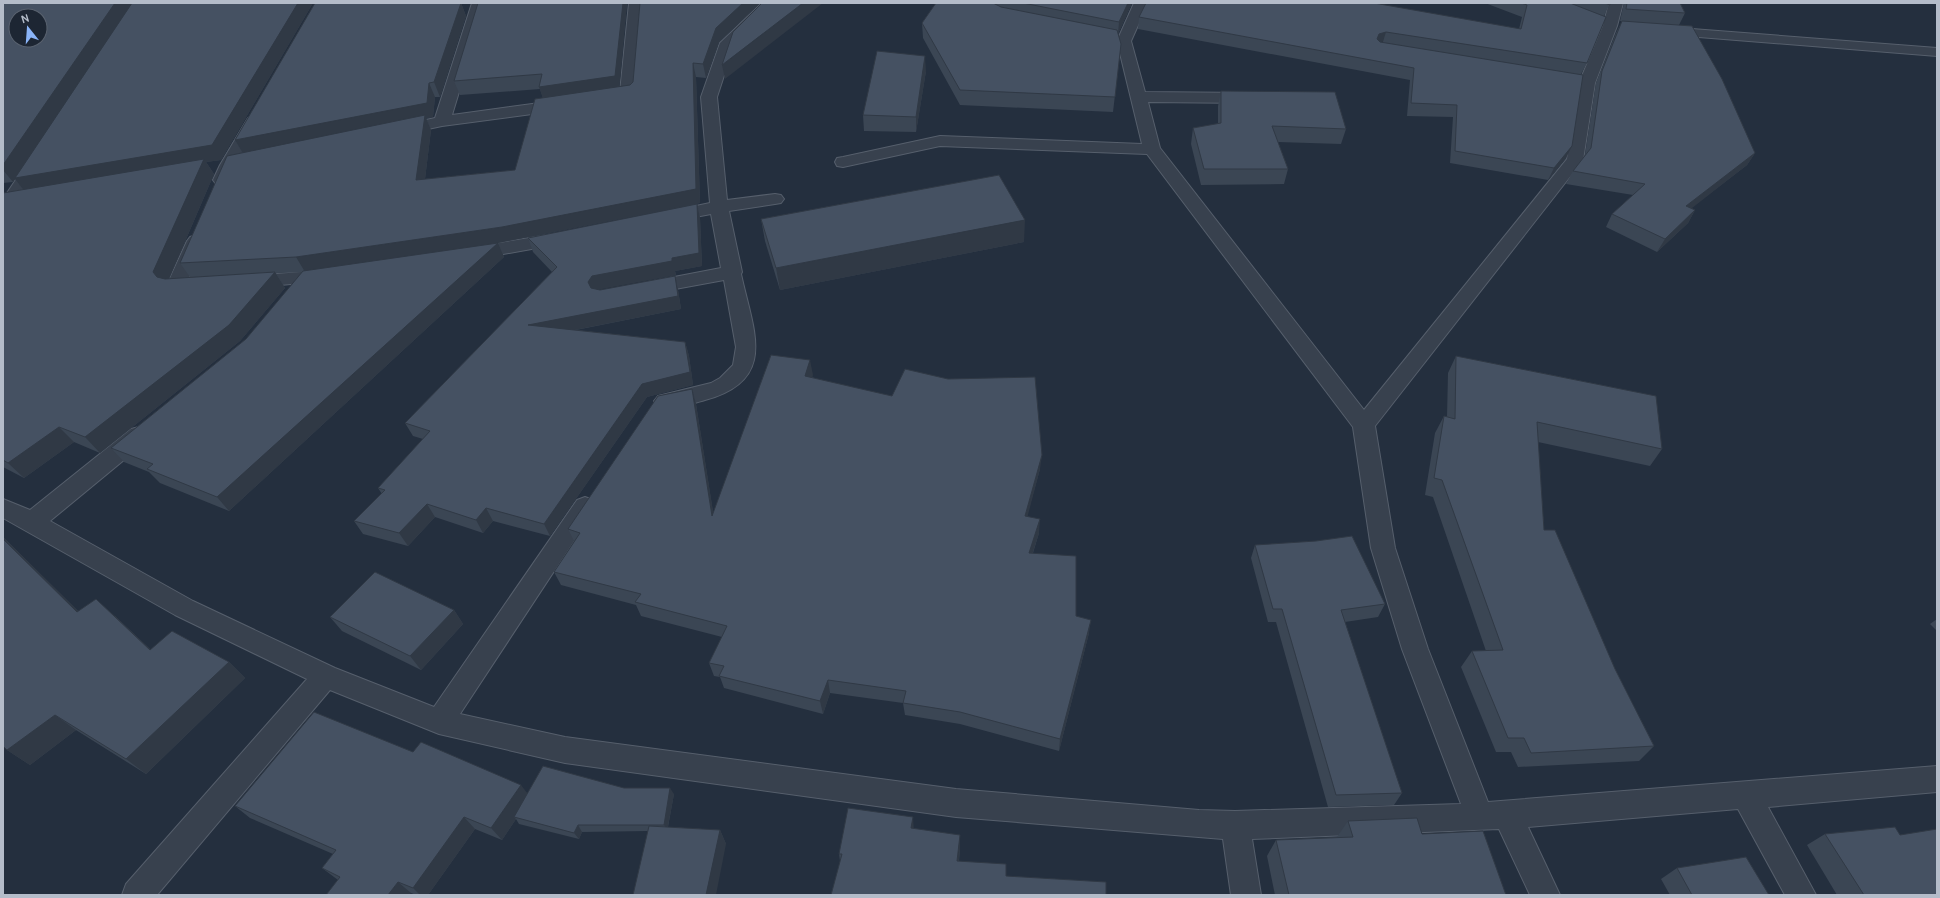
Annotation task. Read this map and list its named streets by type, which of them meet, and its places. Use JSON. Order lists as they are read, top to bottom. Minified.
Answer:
{"north":"top"}
